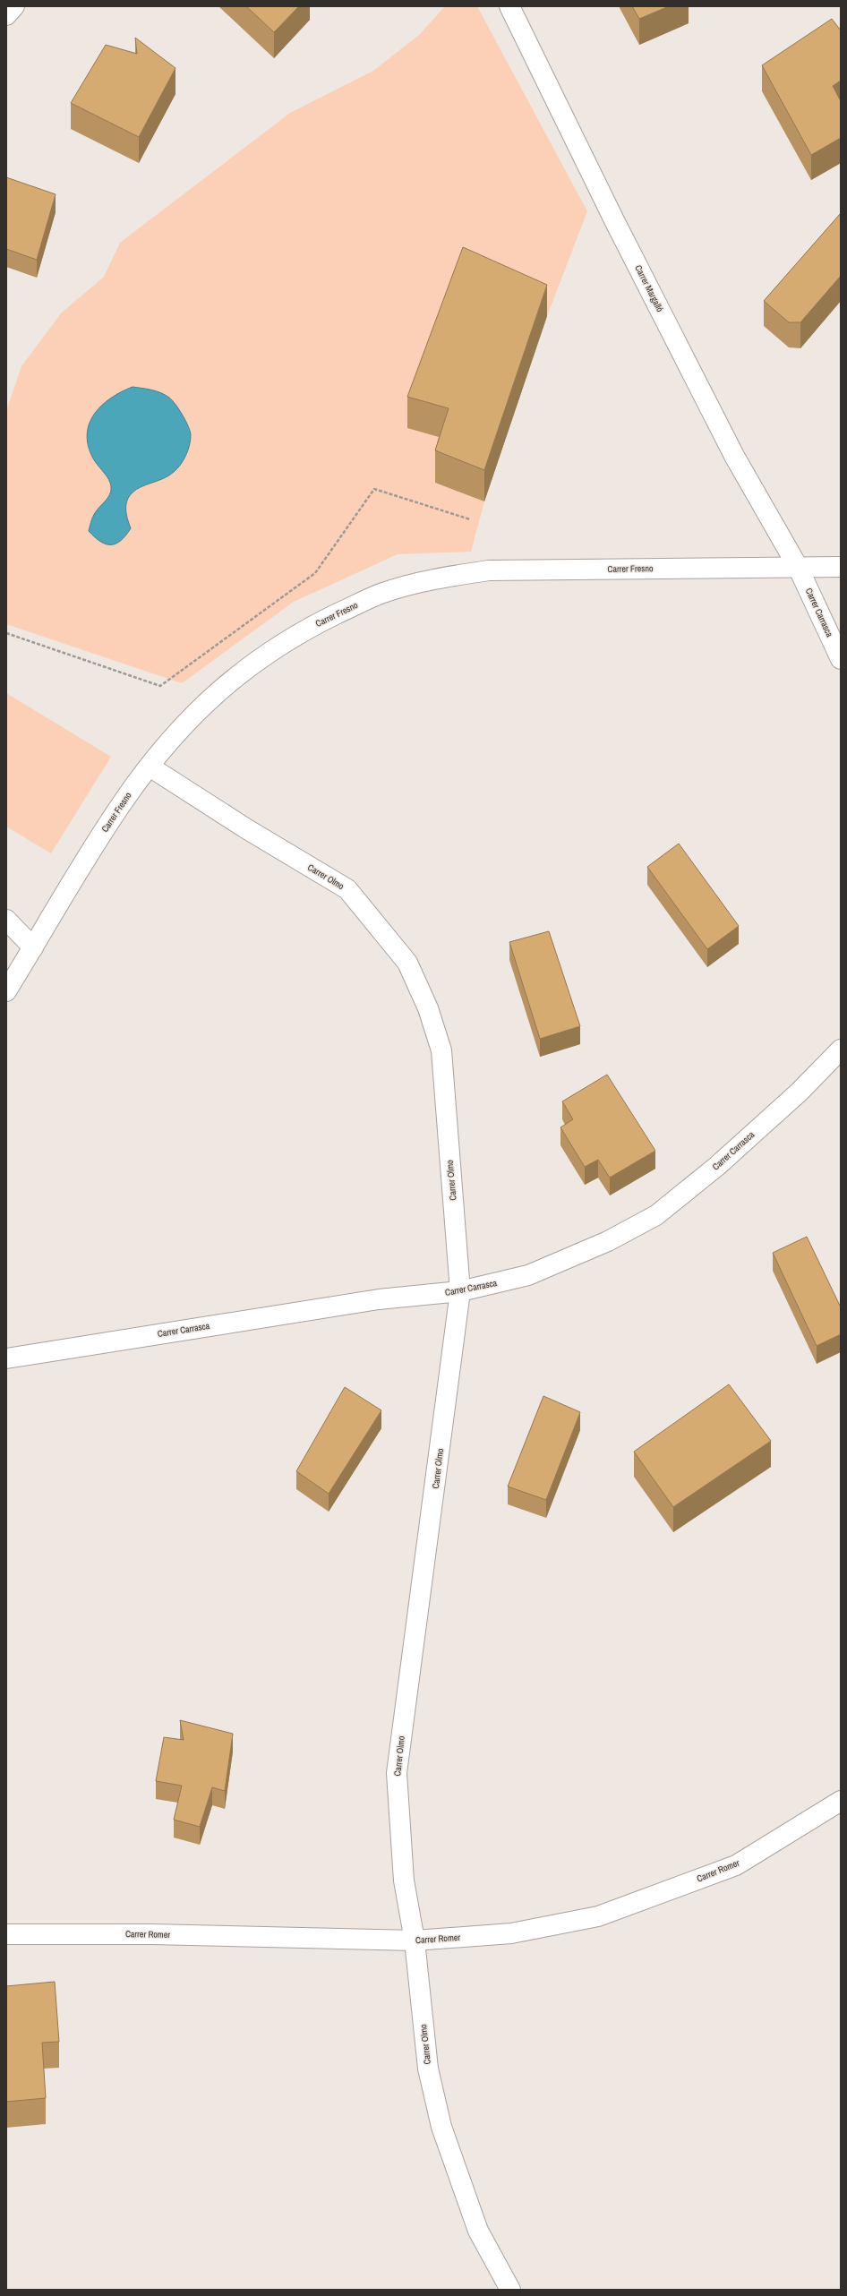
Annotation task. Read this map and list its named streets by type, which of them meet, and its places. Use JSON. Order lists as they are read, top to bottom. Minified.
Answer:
{"streets":{"street":["Carrer Margalló","Carrer Fresno","Carrer Carrasca","Carrer Olmo","Carrer Romer"]},"crossings":[["Carrer Margalló","Carrer Fresno"],["Carrer Margalló","Carrer Carrasca"],["Carrer Fresno","Carrer Carrasca"],["Carrer Fresno","Carrer Olmo"],["Carrer Carrasca","Carrer Olmo"],["Carrer Olmo","Carrer Romer"]]}
